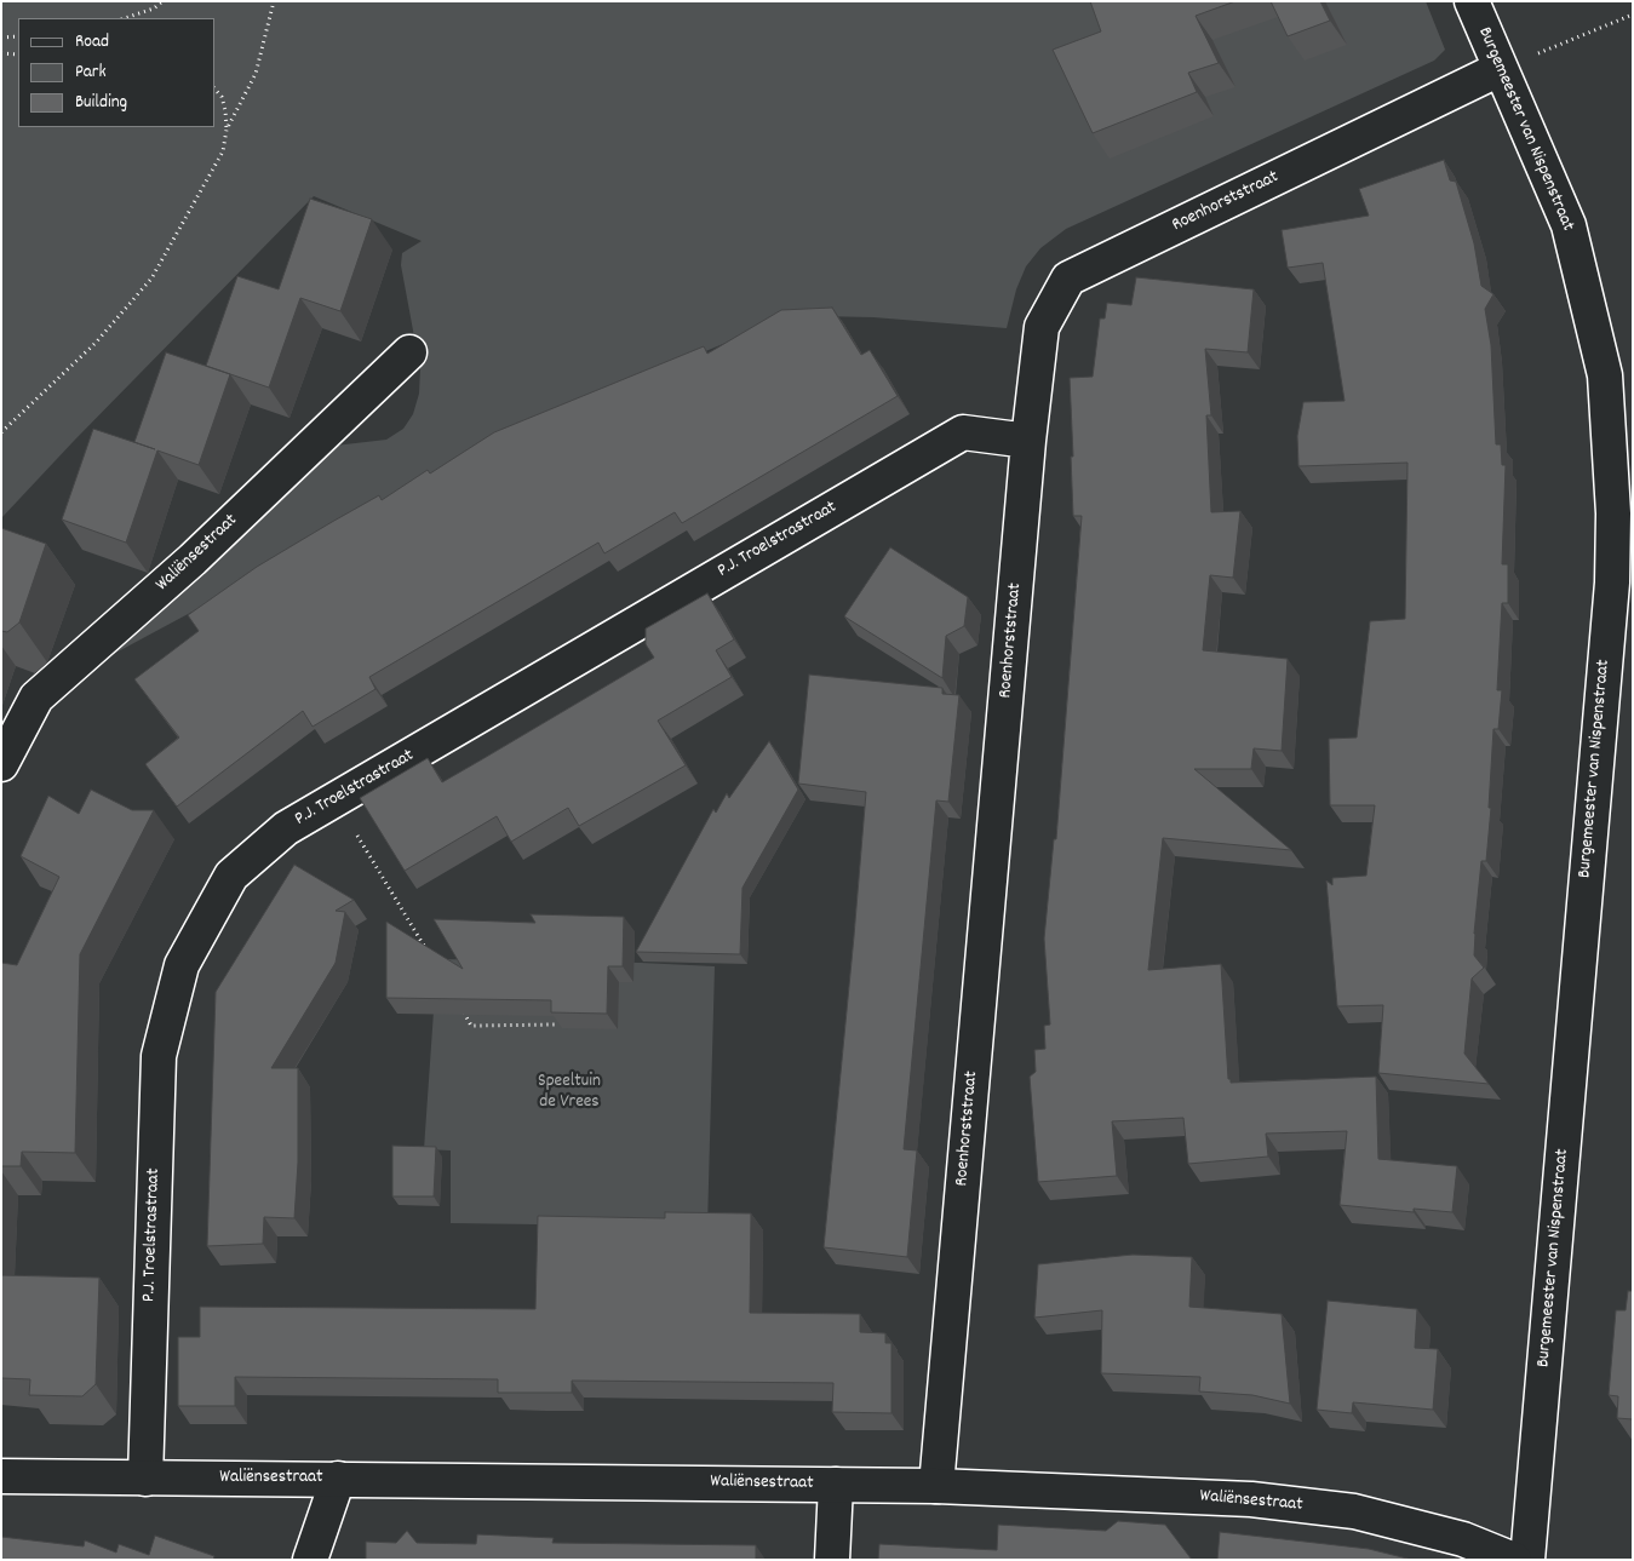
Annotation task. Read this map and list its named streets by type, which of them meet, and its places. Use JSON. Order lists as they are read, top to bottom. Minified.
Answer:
{"streets":{"street":["Burgemeester van Nispenstraat","Roenhorststraat","P.J. Troelstrastraat","Waliënsestraat"]},"crossings":[["Burgemeester van Nispenstraat","Roenhorststraat"],["Roenhorststraat","P.J. Troelstrastraat"],["Roenhorststraat","Waliënsestraat"],["P.J. Troelstrastraat","Waliënsestraat"]],"parks":["Speeltuin de Vrees"],"legend":["Road","Park","Building"]}
